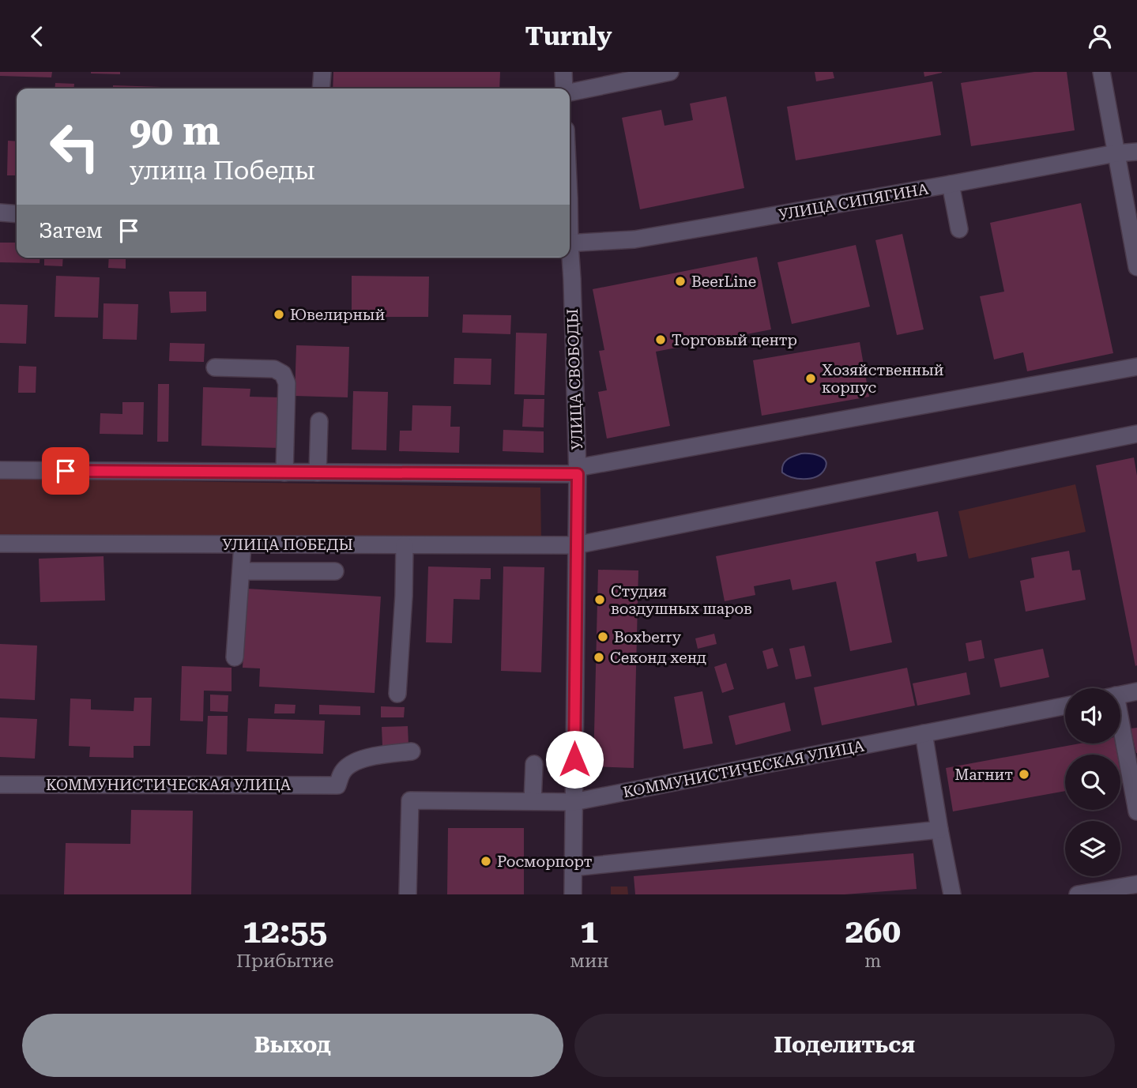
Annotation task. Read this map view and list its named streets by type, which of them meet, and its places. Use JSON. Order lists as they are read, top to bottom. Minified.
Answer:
{"streets":{"street":["УЛИЦА СИПЯГИНА","УЛИЦА СВОБОДЫ","УЛИЦА ПОБЕДЫ","КОММУНИСТИЧЕСКАЯ УЛИЦА"]},"crossings":[["УЛИЦА СВОБОДЫ","УЛИЦА ПОБЕДЫ"],["УЛИЦА СВОБОДЫ","КОММУНИСТИЧЕСКАЯ УЛИЦА"]],"places":["BeerLine","Ювелирный","Торговый центр","Хозяйственный корпус","Студия воздушных шаров","Boxberry","Секонд хенд","Магнит","Росморпорт"],"page":{"header":"Turnly","turn":["90 m","улица Победы"],"then":"Затем","eta":["12:55","Прибытие","1","мин","260","m"],"buttons":["Выход","Поделиться"]}}
